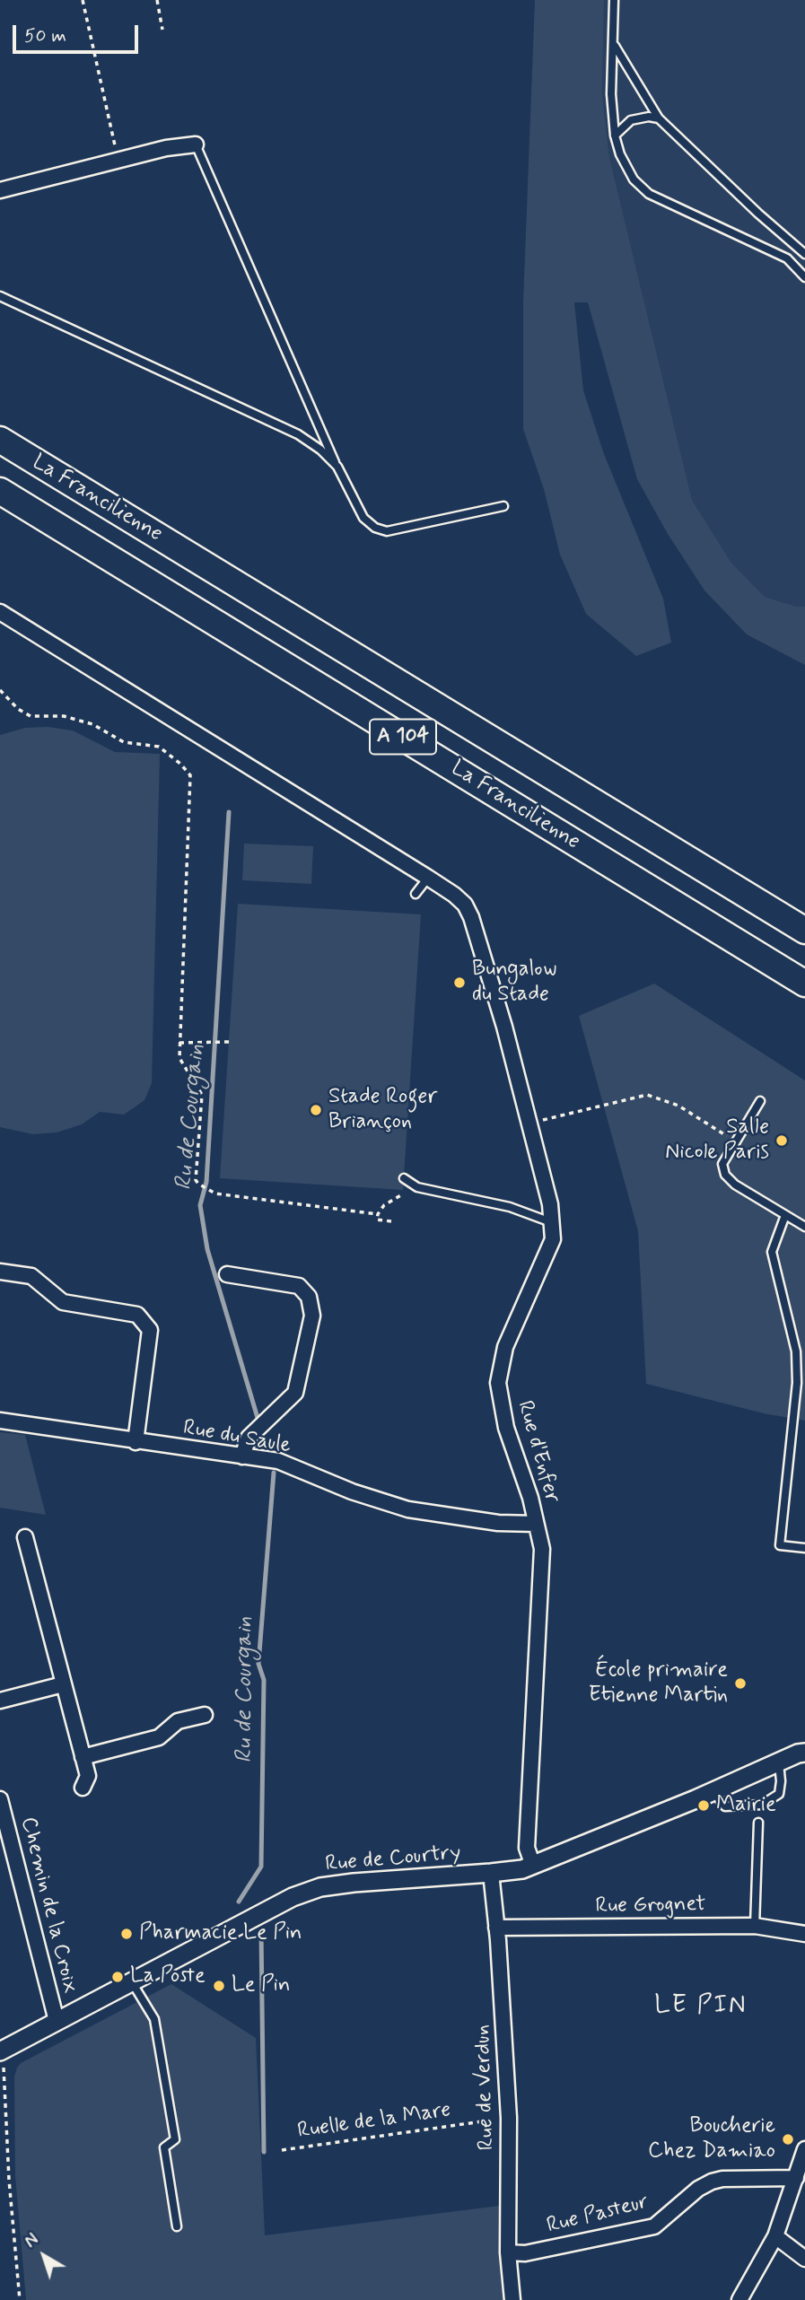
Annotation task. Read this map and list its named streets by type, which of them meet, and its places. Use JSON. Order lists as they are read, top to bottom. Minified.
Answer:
{"streets":{"highway":["La Francilienne","A 104"],"street":["Rue du Saule","Rue d'Enfer","Rue de Courtry","Chemin de la Croix","Rue Grognet","Rue de Verdun","Rue Pasteur"],"path":["Ruelle de la Mare"]},"crossings":[["Rue du Saule","Rue d'Enfer"],["Rue d'Enfer","Rue de Courtry"],["Rue de Courtry","Chemin de la Croix"],["Rue de Courtry","Rue de Verdun"],["Rue Grognet","Rue de Verdun"],["Rue de Verdun","Ruelle de la Mare"],["Rue de Verdun","Rue Pasteur"]],"districts":["LE PIN"],"water":["Ru de Courgain"],"places":["Bungalow du Stade","Stade Roger Briançon","Salle Nicole Paris","École primaire Etienne Martin","Mairie","Pharmacie Le Pin","La Poste","Le Pin","Boucherie Chez Damiao"],"scale_bar":"50 m","north":"top left"}
